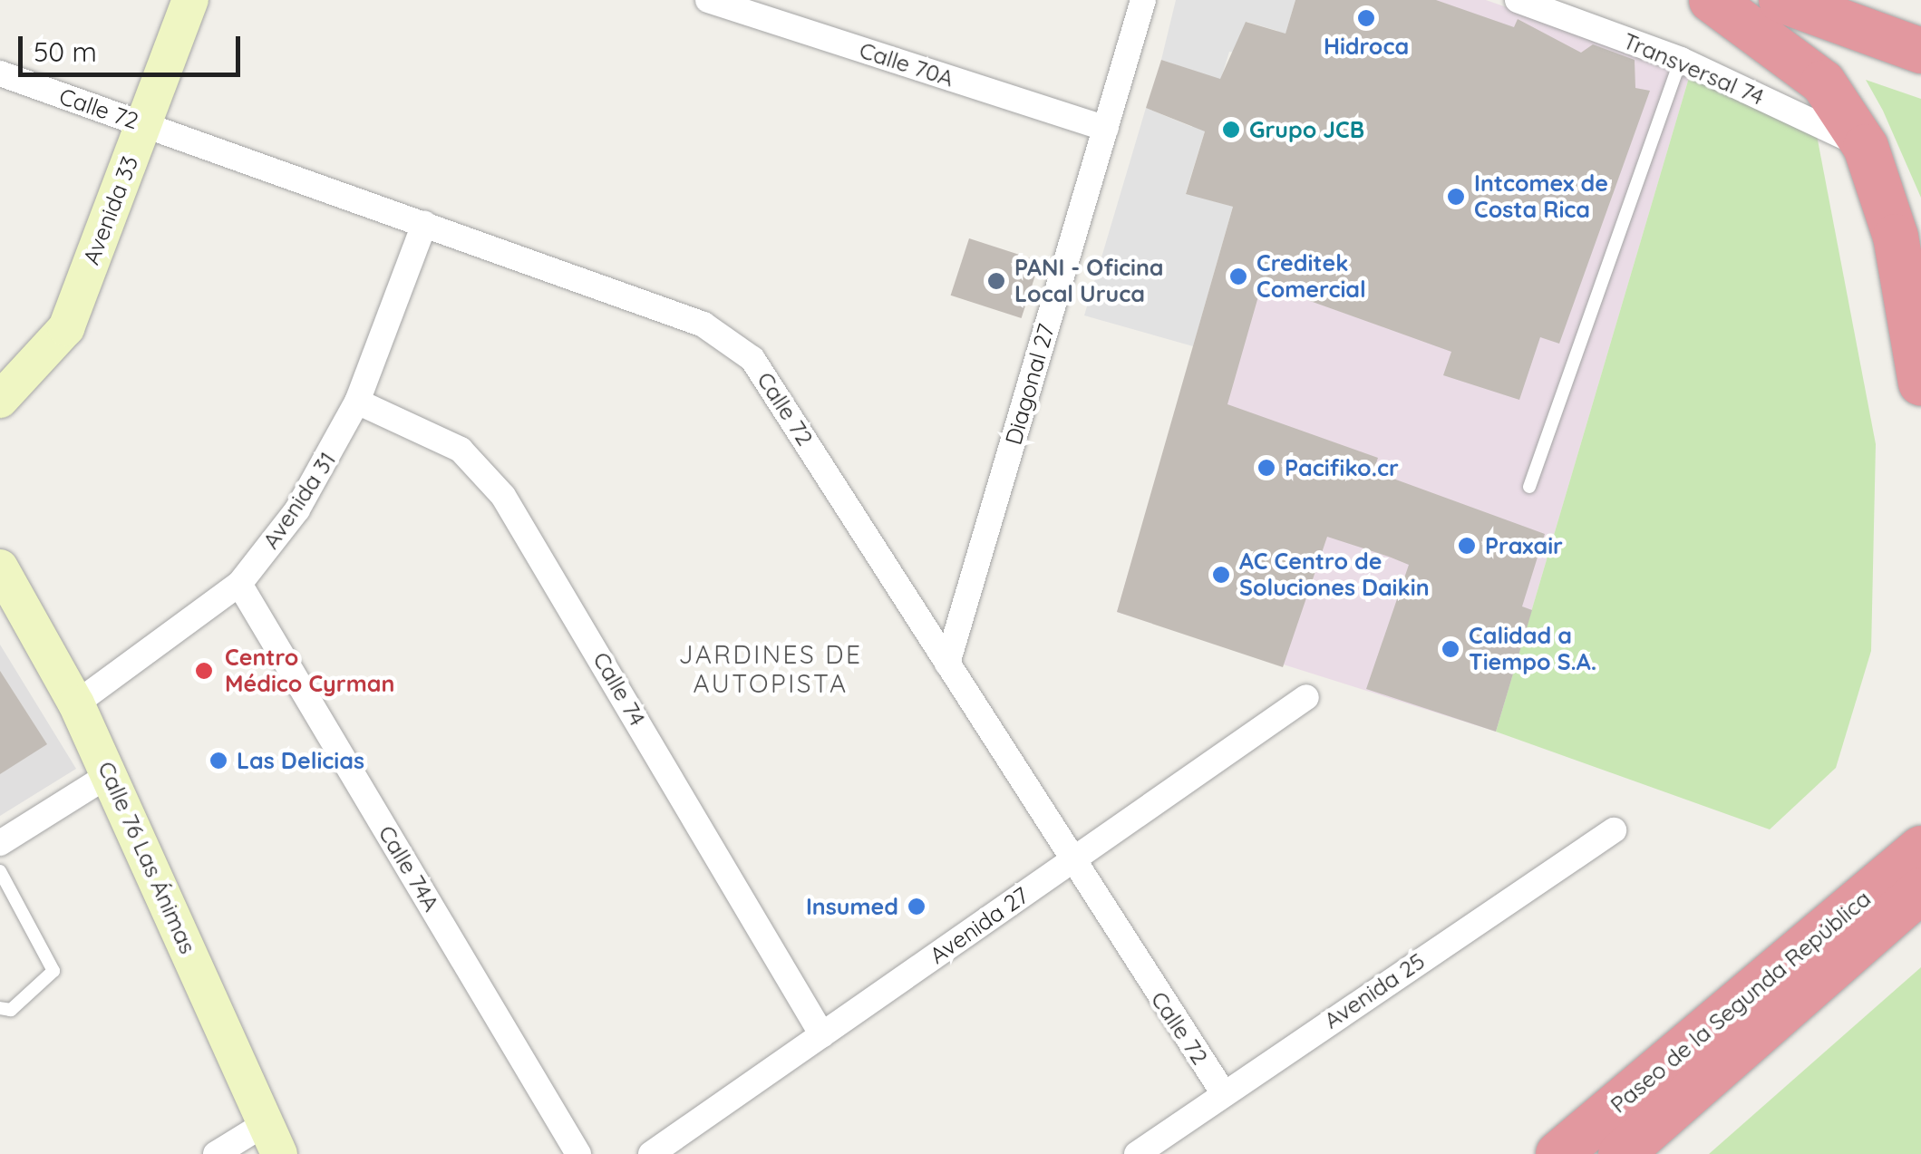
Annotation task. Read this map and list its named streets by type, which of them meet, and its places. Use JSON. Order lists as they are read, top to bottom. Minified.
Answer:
{"streets":{"highway":["Paseo de la Segunda República"],"street":["Calle 70A","Transversal 74","Calle 72","Avenida 33","Diagonal 27","Avenida 31","Calle 74","Calle 76 Las Ánimas","Calle 74A","Avenida 27","Avenida 25"]},"crossings":[["Calle 70A","Diagonal 27"],["Calle 72","Avenida 33"],["Calle 72","Diagonal 27"],["Calle 72","Avenida 31"],["Calle 72","Avenida 27"],["Calle 72","Avenida 25"],["Avenida 31","Calle 74"],["Avenida 31","Calle 76 Las Ánimas"],["Avenida 31","Calle 74A"],["Calle 74","Avenida 27"]],"districts":["JARDINES DE AUTOPISTA"],"places":["Hidroca","Grupo JCB","Intcomex de Costa Rica","Creditek Comercial","PANI - Oficina Local Uruca","Pacifiko.cr","Praxair","AC Centro de Soluciones Daikin","Calidad a Tiempo S.A.","Centro Médico Cyrman","Las Delicias","Insumed"],"scale_bar":"50 m"}
